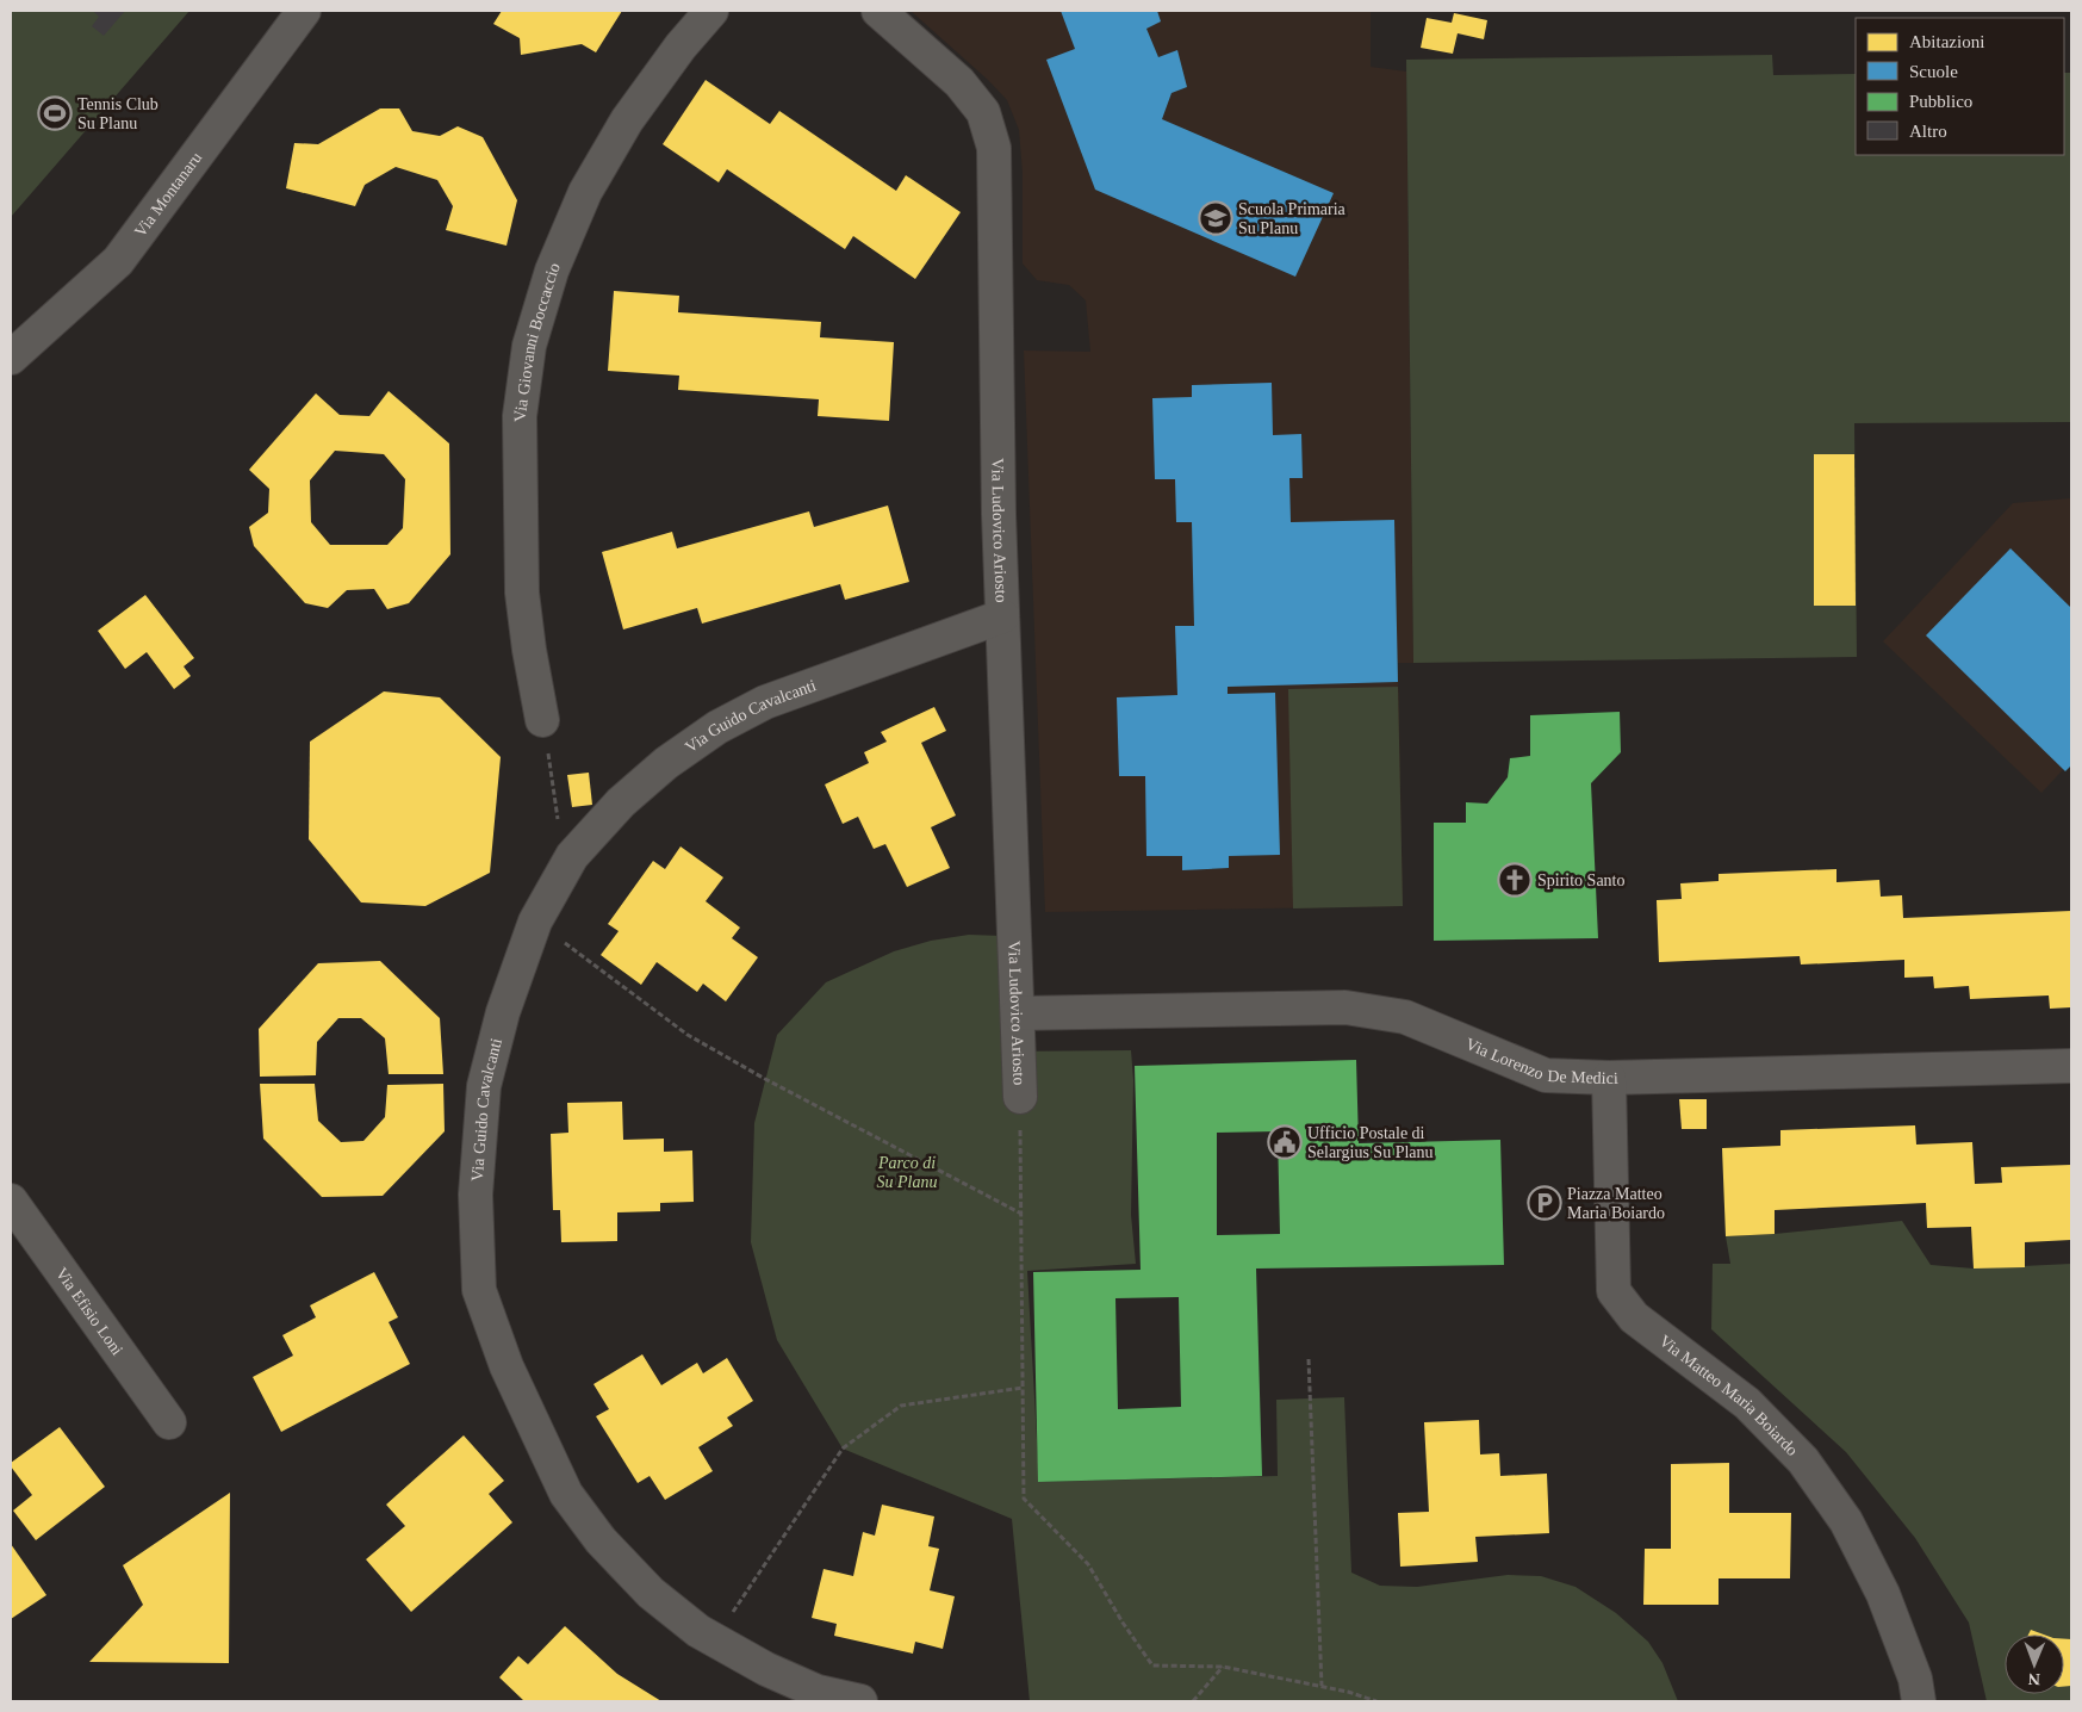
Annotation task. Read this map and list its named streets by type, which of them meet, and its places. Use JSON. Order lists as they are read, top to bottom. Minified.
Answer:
{"streets":{"street":["Via Montanaru","Via Giovanni Boccaccio","Via Ludovico Ariosto","Via Guido Cavalcanti","Via Lorenzo De Medici","Via Efisio Loni","Via Matteo Maria Boiardo"]},"crossings":[["Via Ludovico Ariosto","Via Guido Cavalcanti"],["Via Ludovico Ariosto","Via Lorenzo De Medici"],["Via Lorenzo De Medici","Via Matteo Maria Boiardo"]],"parks":["Parco di Su Planu"],"places":{"sports":["Tennis Club Su Planu"],"school or university":["Scuola Primaria Su Planu"],"church":["Spirito Santo"],"public building":["Ufficio Postale di Selargius Su Planu"],"parking":["Piazza Matteo Maria Boiardo"]},"legend":["Abitazioni","Scuole","Pubblico","Altro"],"north":"bottom"}
